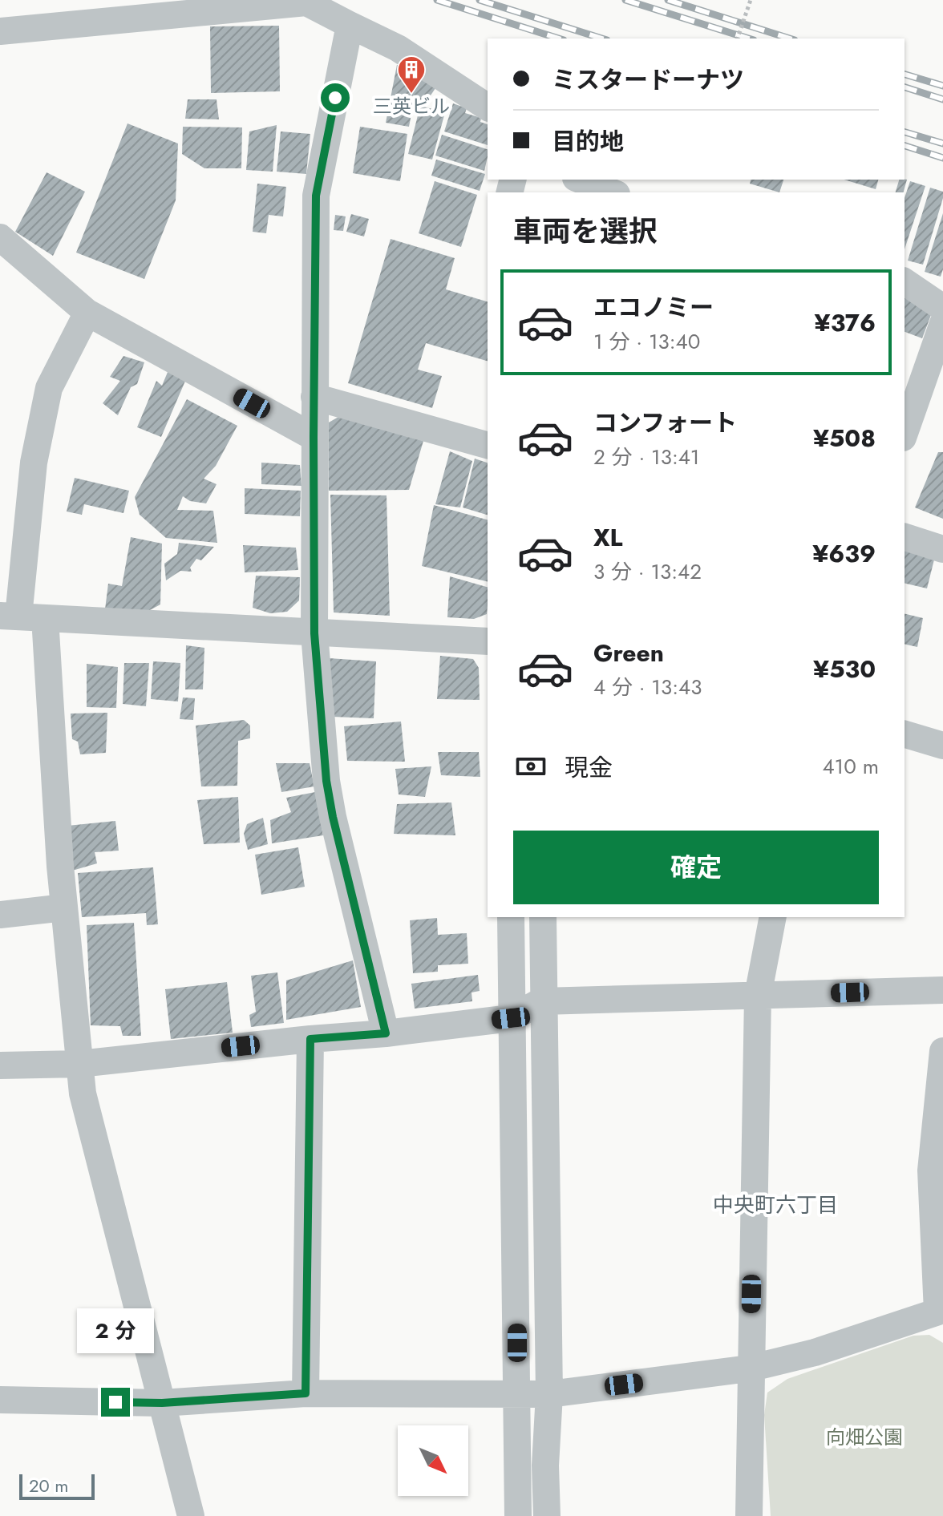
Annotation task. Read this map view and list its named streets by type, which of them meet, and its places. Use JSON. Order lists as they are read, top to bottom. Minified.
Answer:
{"districts":["中央町六丁目"],"parks":["向畑公園"],"places":{"building":["三英ビル"]},"scale_bar":"20 m","north":"bottom right","page":{"banner":["ミスタードーナツ","目的地"],"heading":"車両を選択","list":[{"name":"エコノミー","note":"1 分 · 13:40","value":"¥376"},{"name":"コンフォート","note":"2 分 · 13:41","value":"¥508"},{"name":"XL","note":"3 分 · 13:42","value":"¥639"},{"name":"Green","note":"4 分 · 13:43","value":"¥530"}],"pay":["現金","410 m"],"buttons":"確定","bubble":"2 分","scale":"20 m"}}
